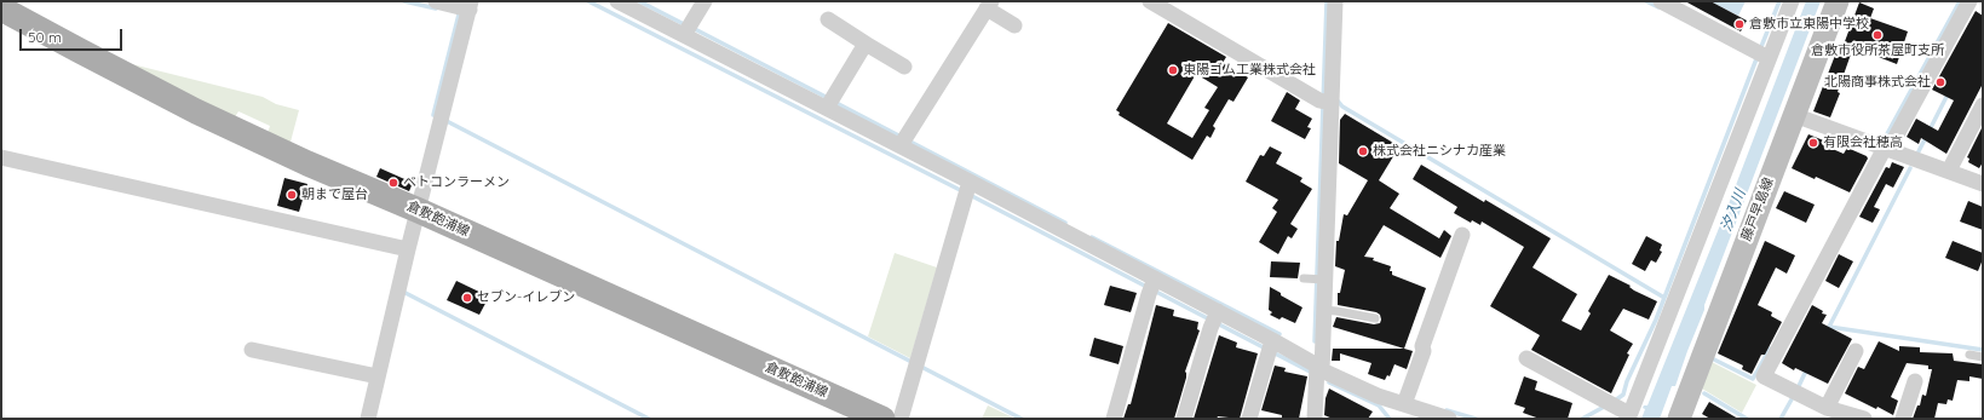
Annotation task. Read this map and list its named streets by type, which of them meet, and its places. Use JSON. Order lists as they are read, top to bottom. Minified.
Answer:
{"streets":{"main road":["藤戸早島線","倉敷飽浦線"]},"water":["汐入川"],"places":["倉敷市立東陽中学校","倉敷市役所茶屋町支所","東陽ゴム工業株式会社","北陽商事株式会社","有限会社穂高","株式会社ニシナカ産業","ベトコンラーメン","朝まで屋台","セブン-イレブン"],"scale_bar":"50 m"}
